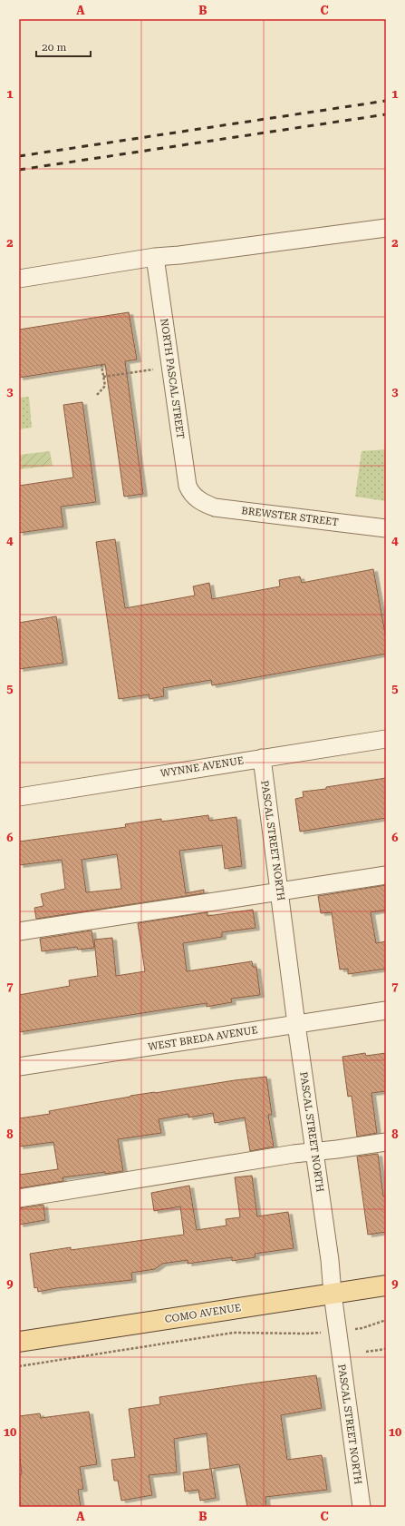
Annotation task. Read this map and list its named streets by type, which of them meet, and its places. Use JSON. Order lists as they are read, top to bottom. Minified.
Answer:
{"streets":{"main road":["COMO AVENUE"],"street":["NORTH PASCAL STREET","BREWSTER STREET","WYNNE AVENUE","PASCAL STREET NORTH","WEST BREDA AVENUE"]},"crossings":[["NORTH PASCAL STREET","BREWSTER STREET"],["WYNNE AVENUE","PASCAL STREET NORTH"],["PASCAL STREET NORTH","WEST BREDA AVENUE"],["PASCAL STREET NORTH","COMO AVENUE"]],"scale_bar":"20 m","grid":{"columns":["A","B","C"],"rows":["1","2","3","4","5","6","7","8","9","10"]}}
